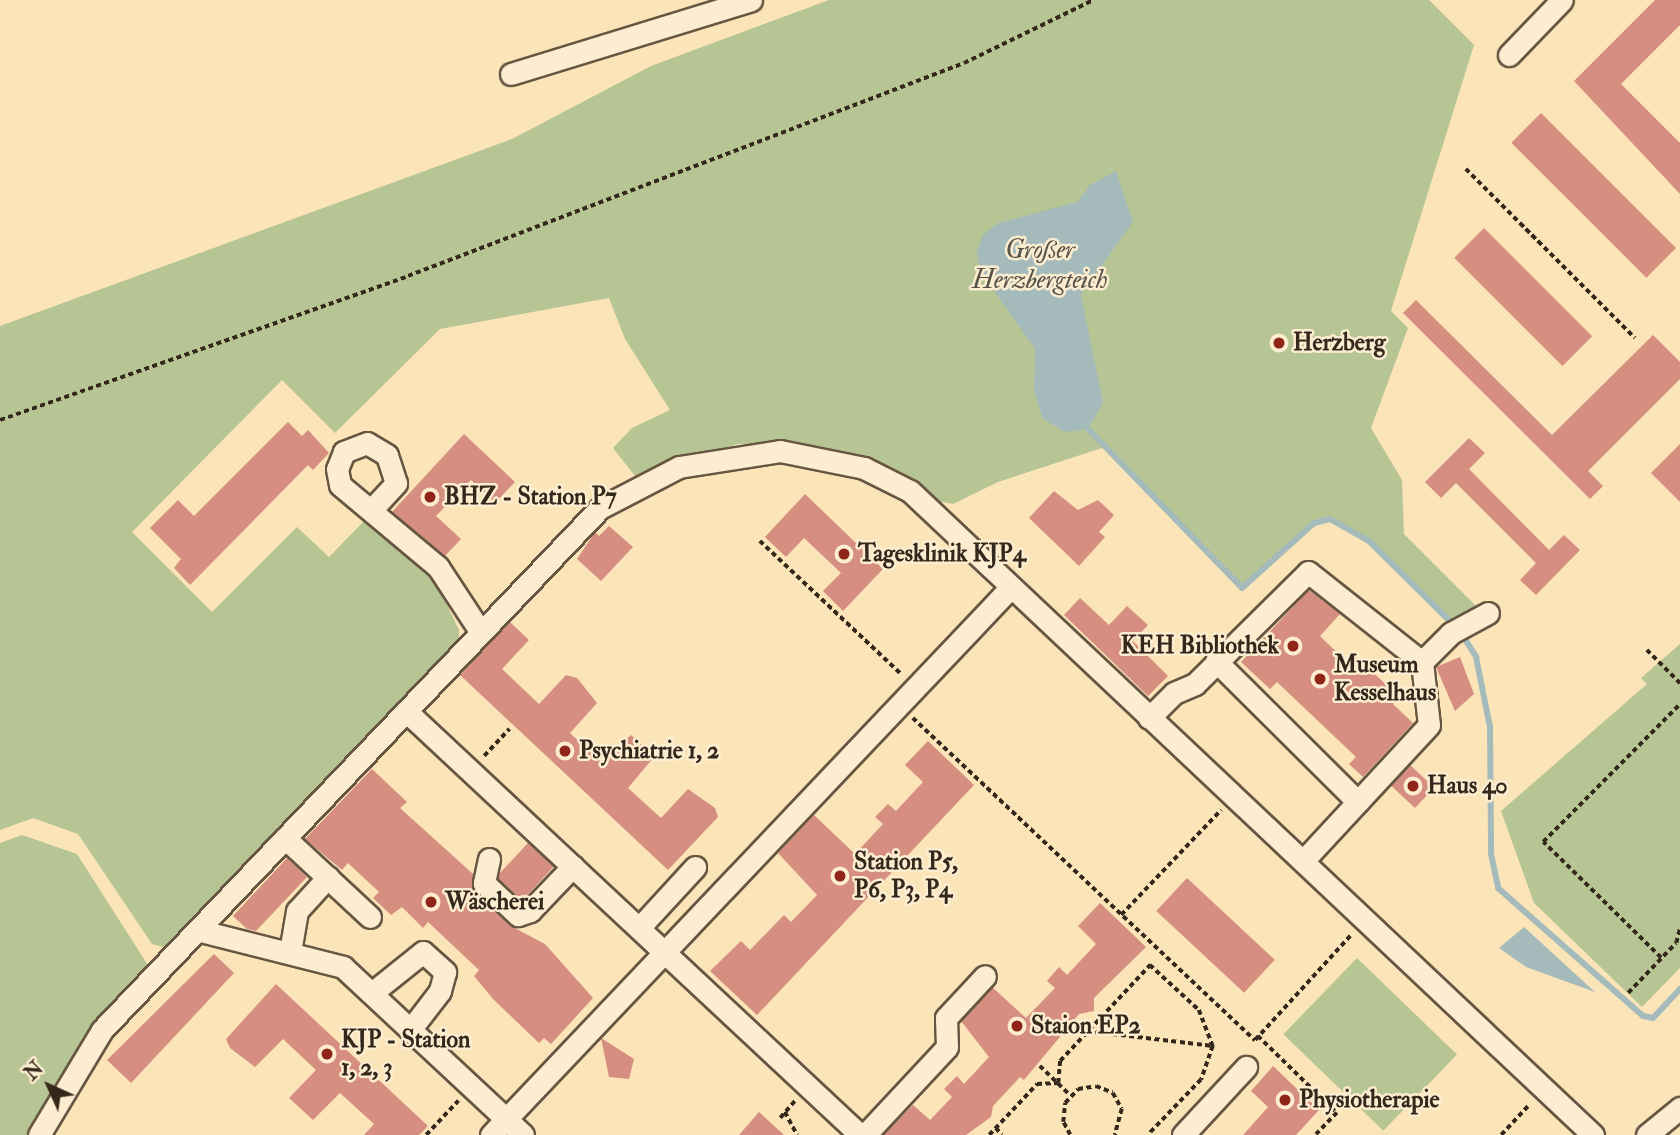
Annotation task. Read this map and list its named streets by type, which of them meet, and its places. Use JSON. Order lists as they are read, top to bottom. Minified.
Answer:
{"water":["Großer Herzbergteich"],"places":["Herzberg","BHZ - Station P7","Tagesklinik KJP4","KEH Bibliothek","Museum Kesselhaus","Psychiatrie 1, 2","Haus 40","Station P5, P6, P3, P4","Wäscherei","Staion EP2","KJP - Station 1, 2, 3","Physiotherapie"],"north":"top left"}
